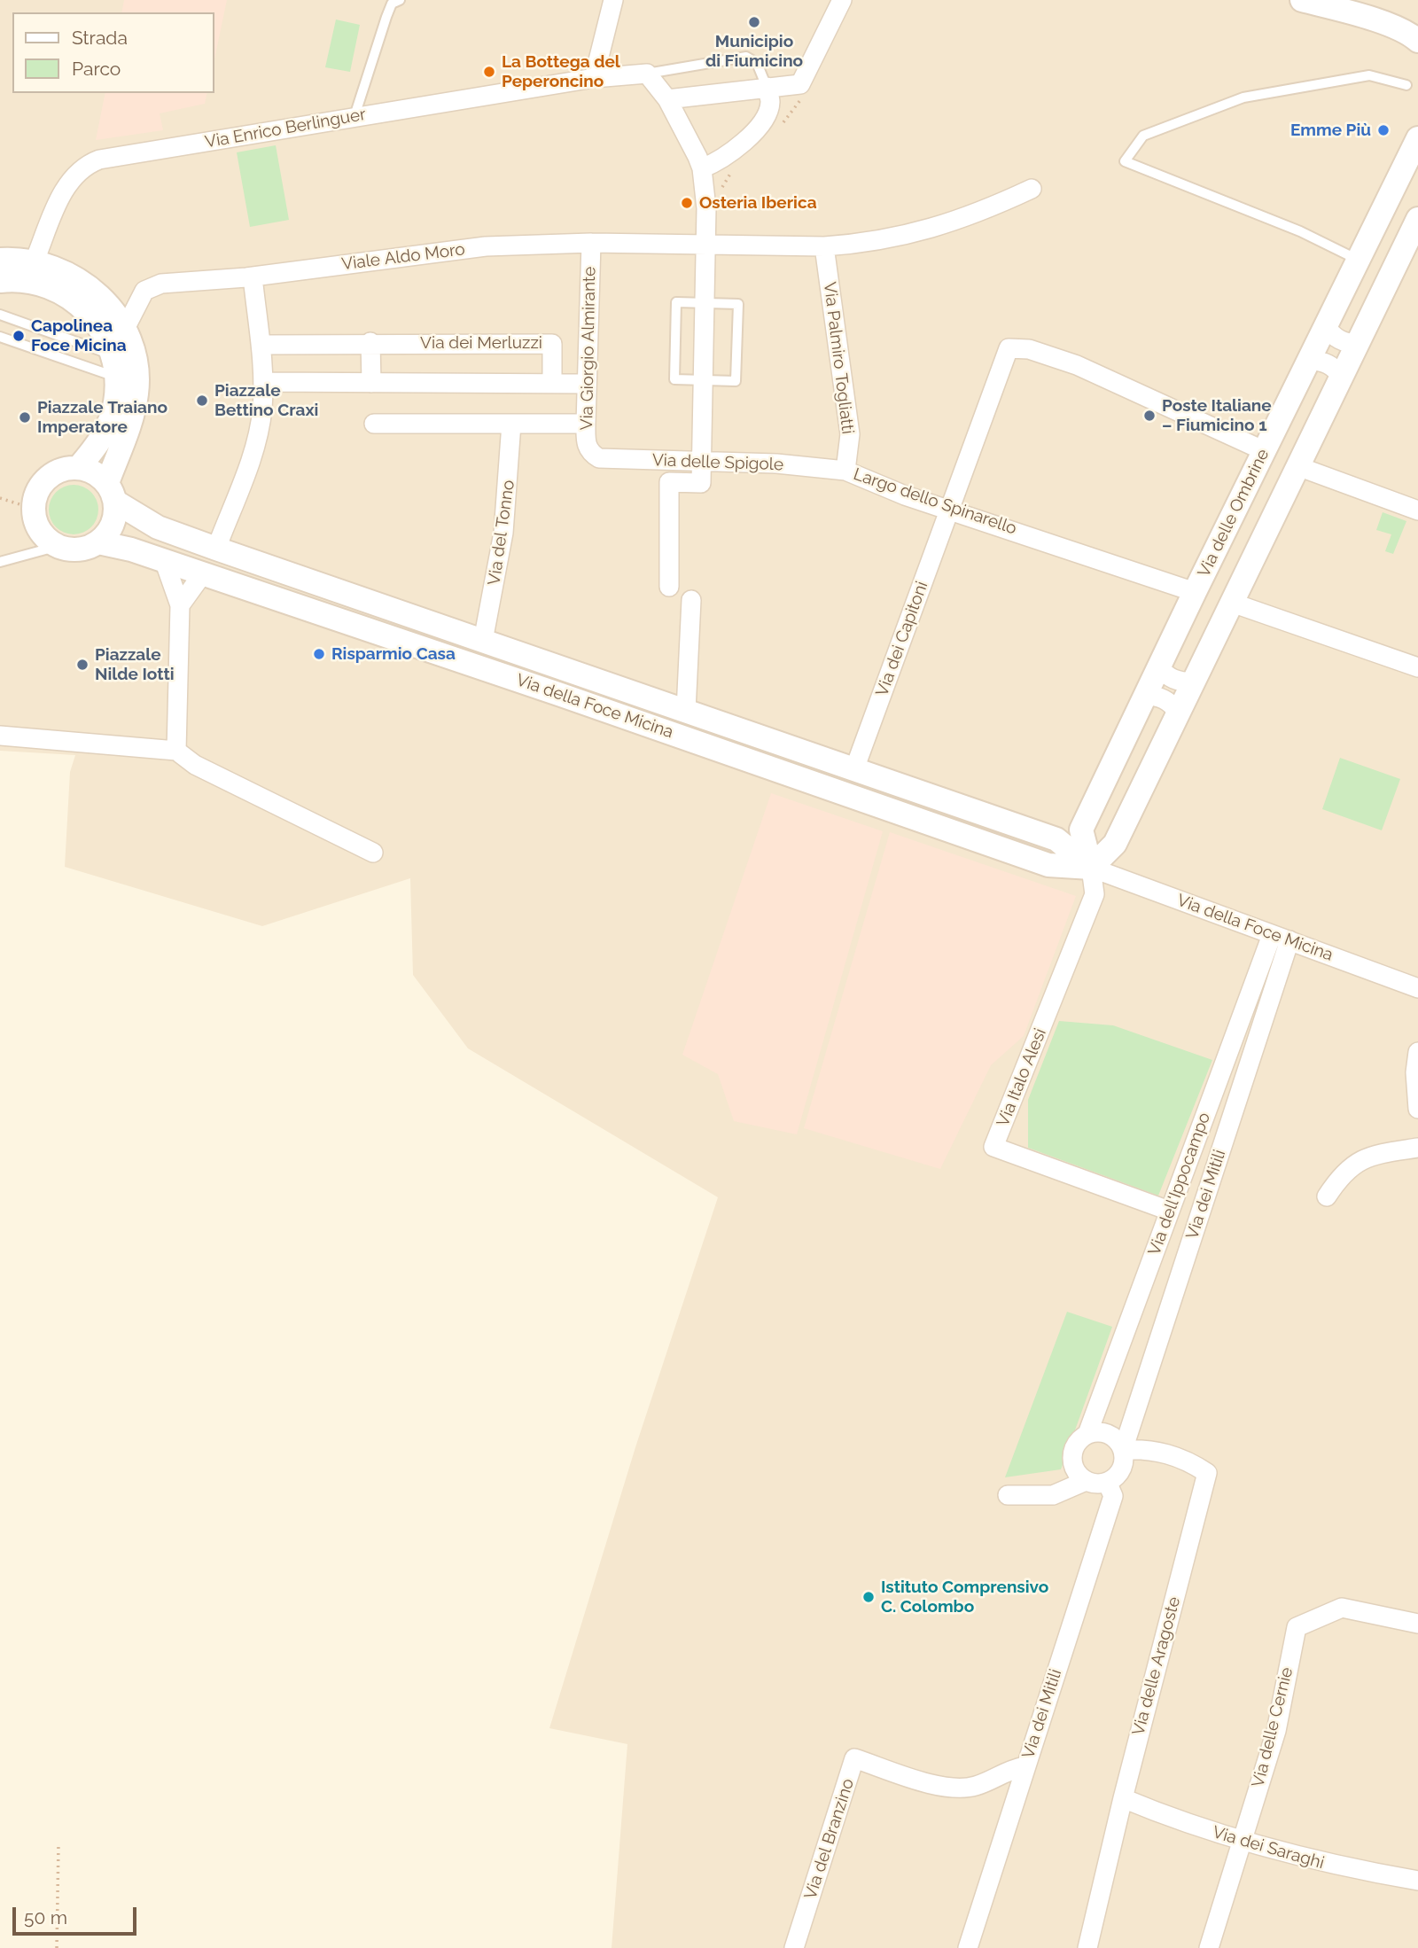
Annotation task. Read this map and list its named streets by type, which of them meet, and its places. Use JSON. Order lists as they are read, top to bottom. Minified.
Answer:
{"streets":{"street":["Via Enrico Berlinguer","Viale Aldo Moro","Via dei Merluzzi","Via Giorgio Almirante","Via Palmiro Togliatti","Via delle Spigole","Largo dello Spinarello","Via delle Ombrine","Via del Tonno","Via dei Capitoni","Via della Foce Micina","Via Italo Alesi","Via dell'Ippocampo","Via dei Mitili","Via delle Aragoste","Via delle Cernie","Via del Branzino","Via dei Saraghi"]},"crossings":[["Viale Aldo Moro","Via Giorgio Almirante"],["Viale Aldo Moro","Via Palmiro Togliatti"],["Via Giorgio Almirante","Via delle Spigole"],["Via Palmiro Togliatti","Via delle Spigole"],["Via Palmiro Togliatti","Largo dello Spinarello"],["Via delle Spigole","Largo dello Spinarello"],["Largo dello Spinarello","Via delle Ombrine"],["Largo dello Spinarello","Via dei Capitoni"],["Via delle Ombrine","Via dei Capitoni"],["Via delle Ombrine","Via della Foce Micina"],["Via delle Ombrine","Via Italo Alesi"],["Via del Tonno","Via della Foce Micina"],["Via dei Capitoni","Via della Foce Micina"],["Via della Foce Micina","Via Italo Alesi"],["Via della Foce Micina","Via dell'Ippocampo"],["Via della Foce Micina","Via dei Mitili"],["Via Italo Alesi","Via dell'Ippocampo"],["Via dell'Ippocampo","Via dei Mitili"],["Via dell'Ippocampo","Via delle Aragoste"],["Via dei Mitili","Via delle Aragoste"],["Via dei Mitili","Via del Branzino"],["Via delle Aragoste","Via dei Saraghi"],["Via delle Cernie","Via dei Saraghi"]],"places":["Municipio di Fiumicino","La Bottega del Peperoncino","Emme Più","Osteria Iberica","Capolinea Foce Micina","Piazzale Bettino Craxi","Poste Italiane – Fiumicino 1","Piazzale Traiano Imperatore","Risparmio Casa","Piazzale Nilde Iotti","Istituto Comprensivo C. Colombo"],"legend":["Strada","Parco"],"scale_bar":"50 m"}
